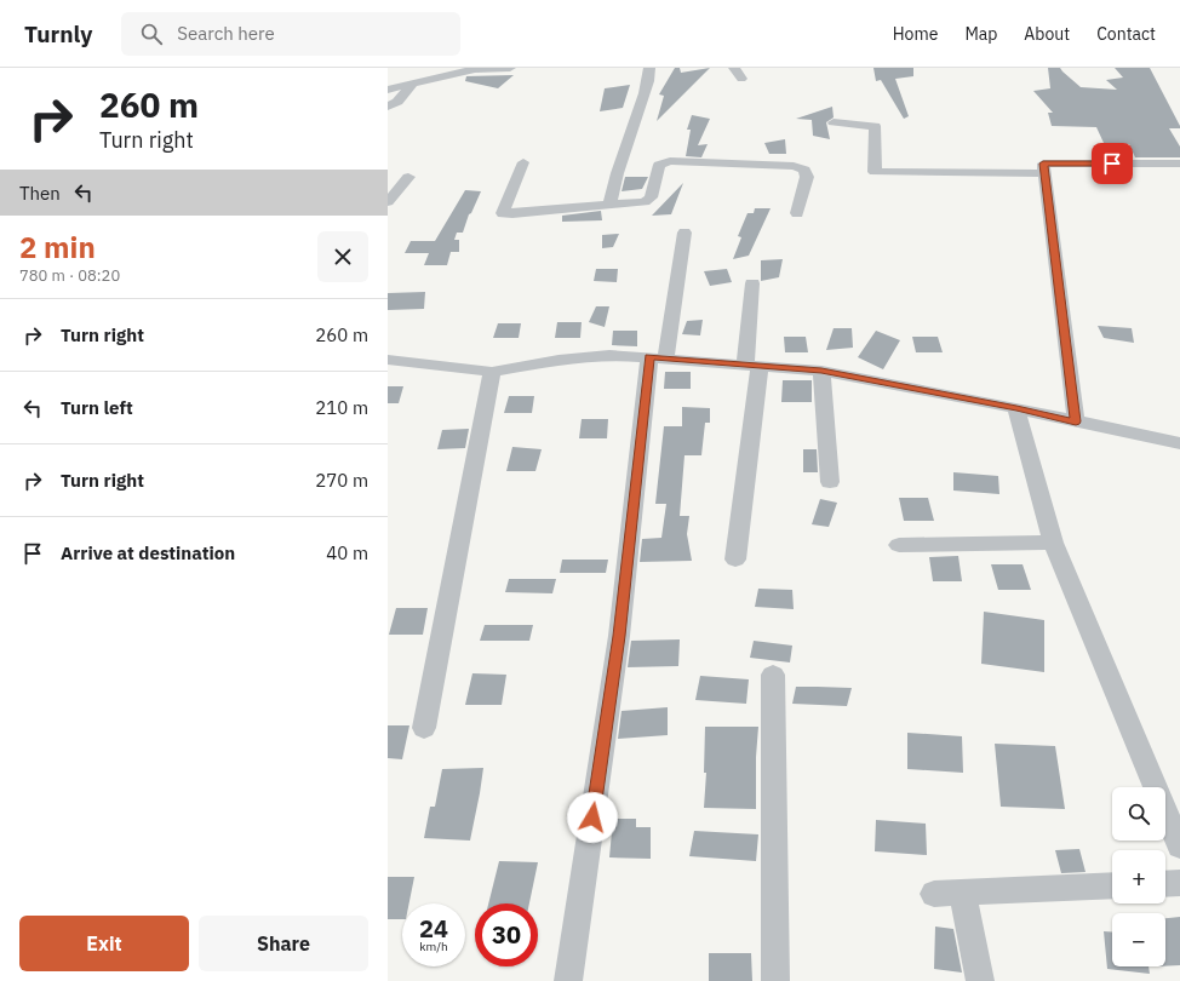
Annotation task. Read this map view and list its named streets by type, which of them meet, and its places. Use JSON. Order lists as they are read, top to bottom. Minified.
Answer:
{"page":{"header":"Turnly","search":"Search here","nav":["Home","Map","About","Contact"],"turn":["260 m","Turn right"],"then":"Then","heading":["2 min","780 m · 08:20"],"list":[{"name":"Turn right","value":"260 m"},{"name":"Turn left","value":"210 m"},{"name":"Turn right","value":"270 m"},{"name":"Arrive at destination","value":"40 m"}],"map_buttons":["+","−"],"speed":"24 km/h","limit":"30","buttons":["Exit","Share"]}}
